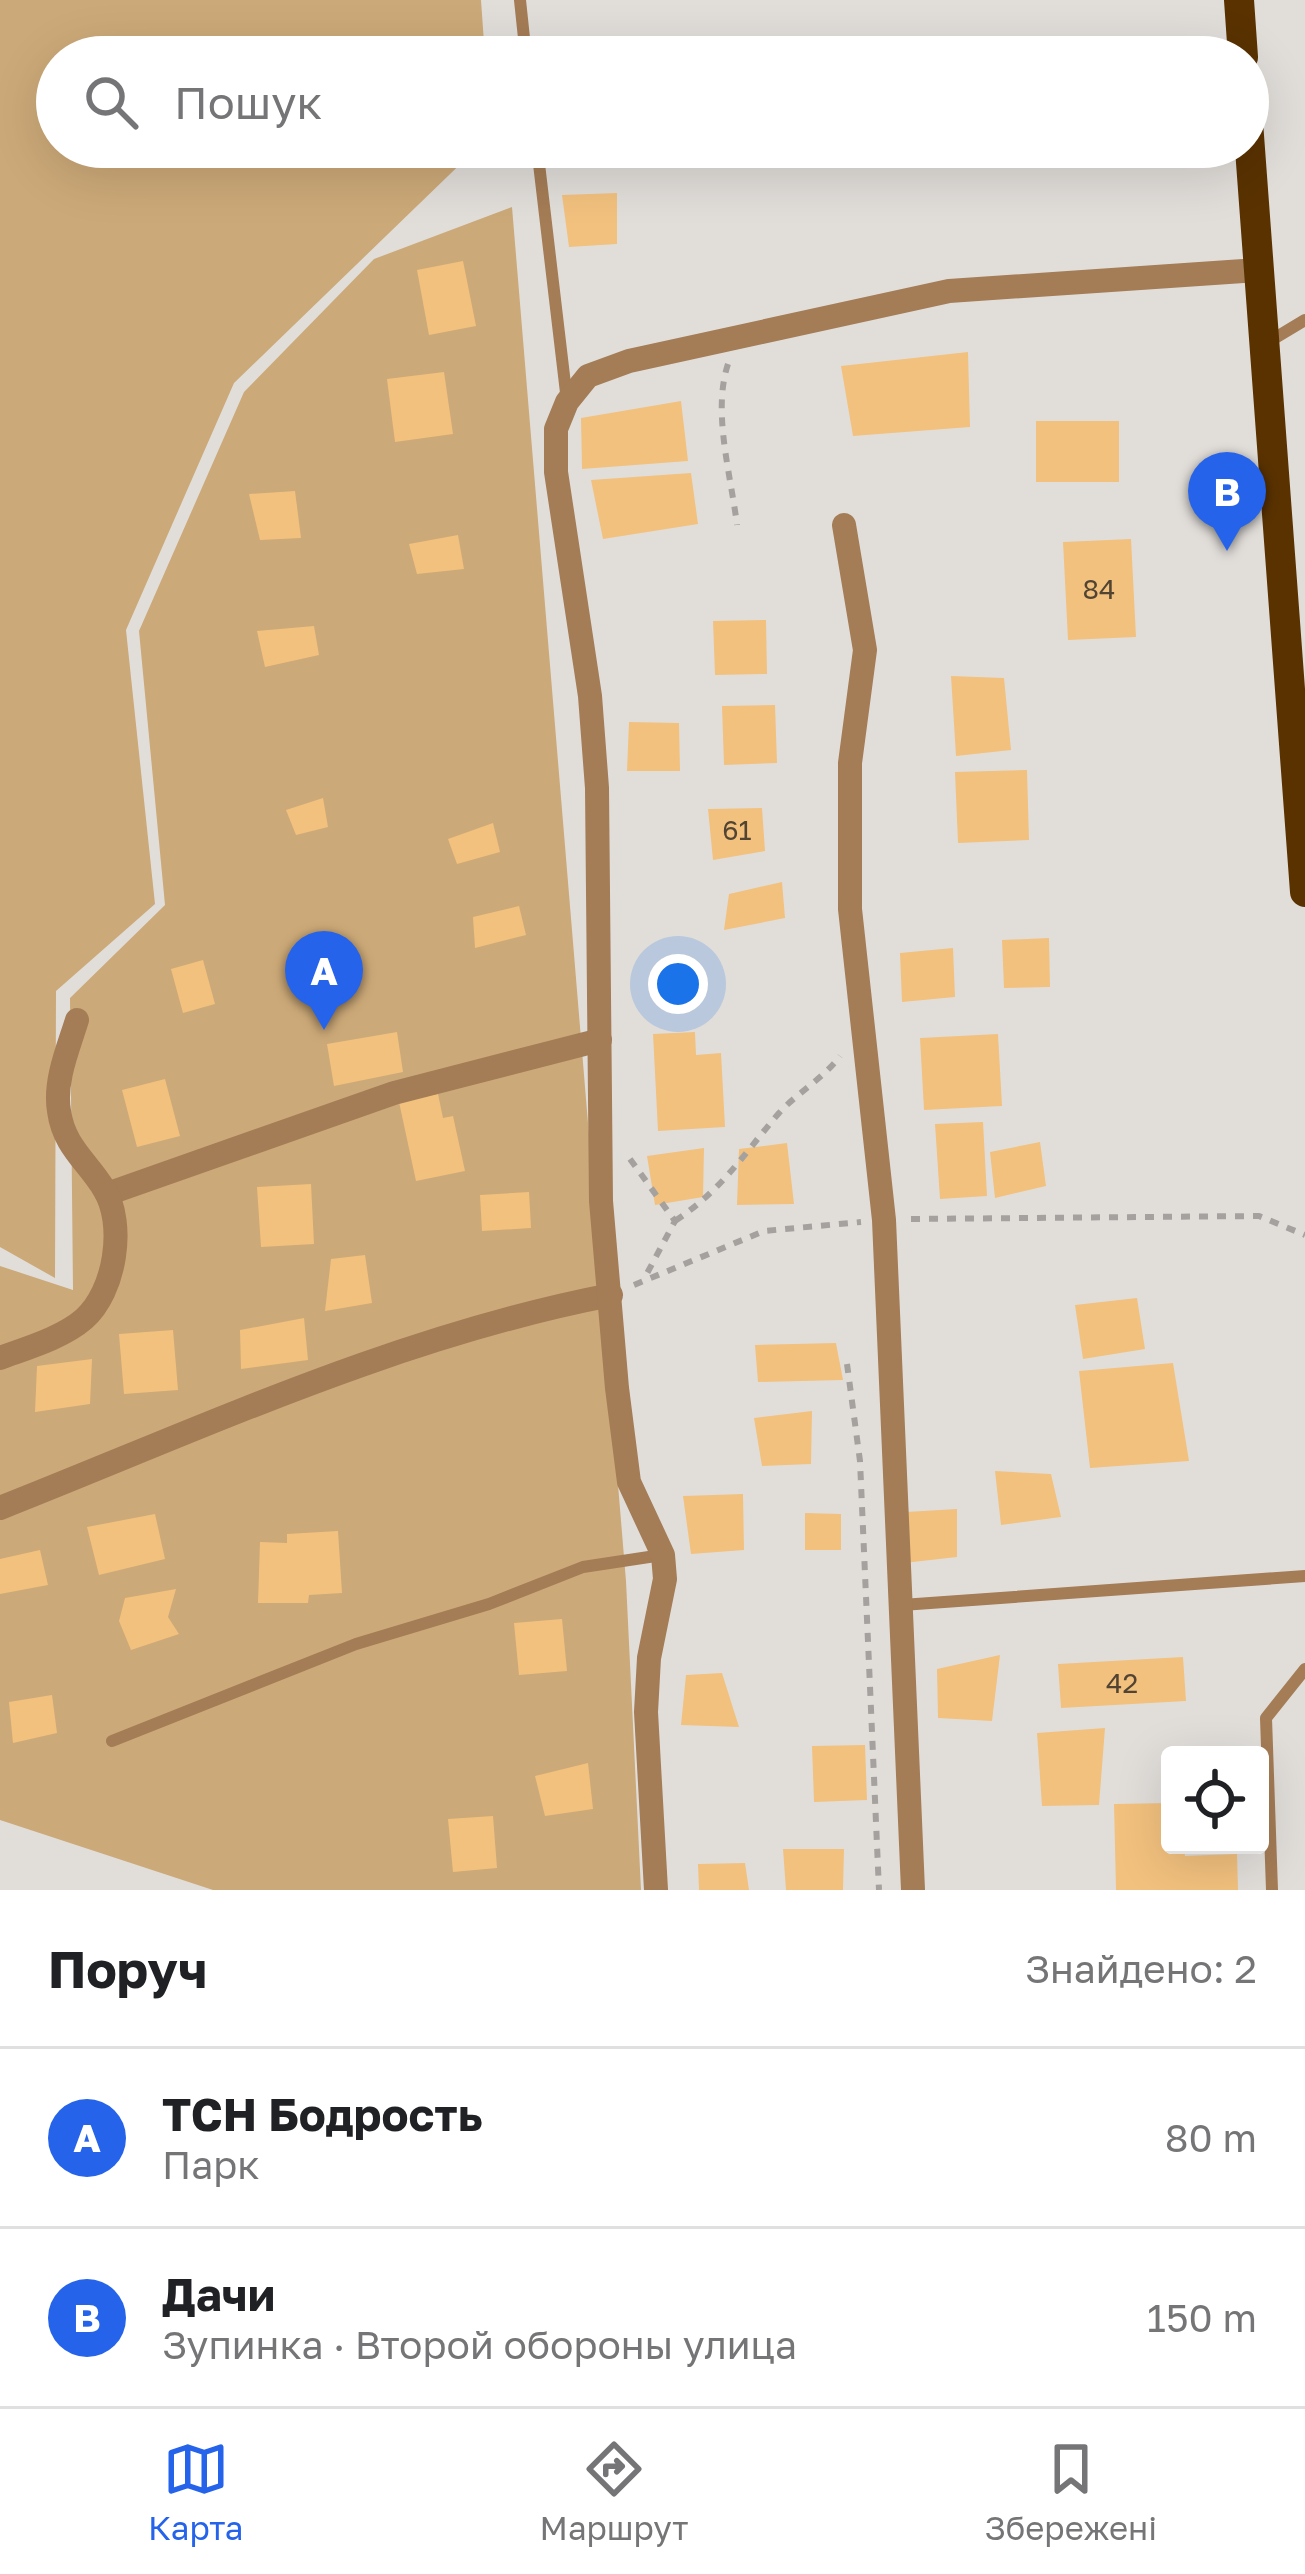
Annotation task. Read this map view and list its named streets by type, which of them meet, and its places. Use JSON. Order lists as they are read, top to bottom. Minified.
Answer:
{"house_numbers":["84","61","42"],"page":{"search":"Пошук","pins":["B","A"],"heading":["Поруч","Знайдено: 2"],"list":[{"mark":"A","name":"ТСН Бодрость","note":"Парк","value":"80 m"},{"mark":"B","name":"Дачи","note":"Зупинка · Второй обороны улица","value":"150 m"}],"nav":["Карта","Маршрут","Збережені"]}}
